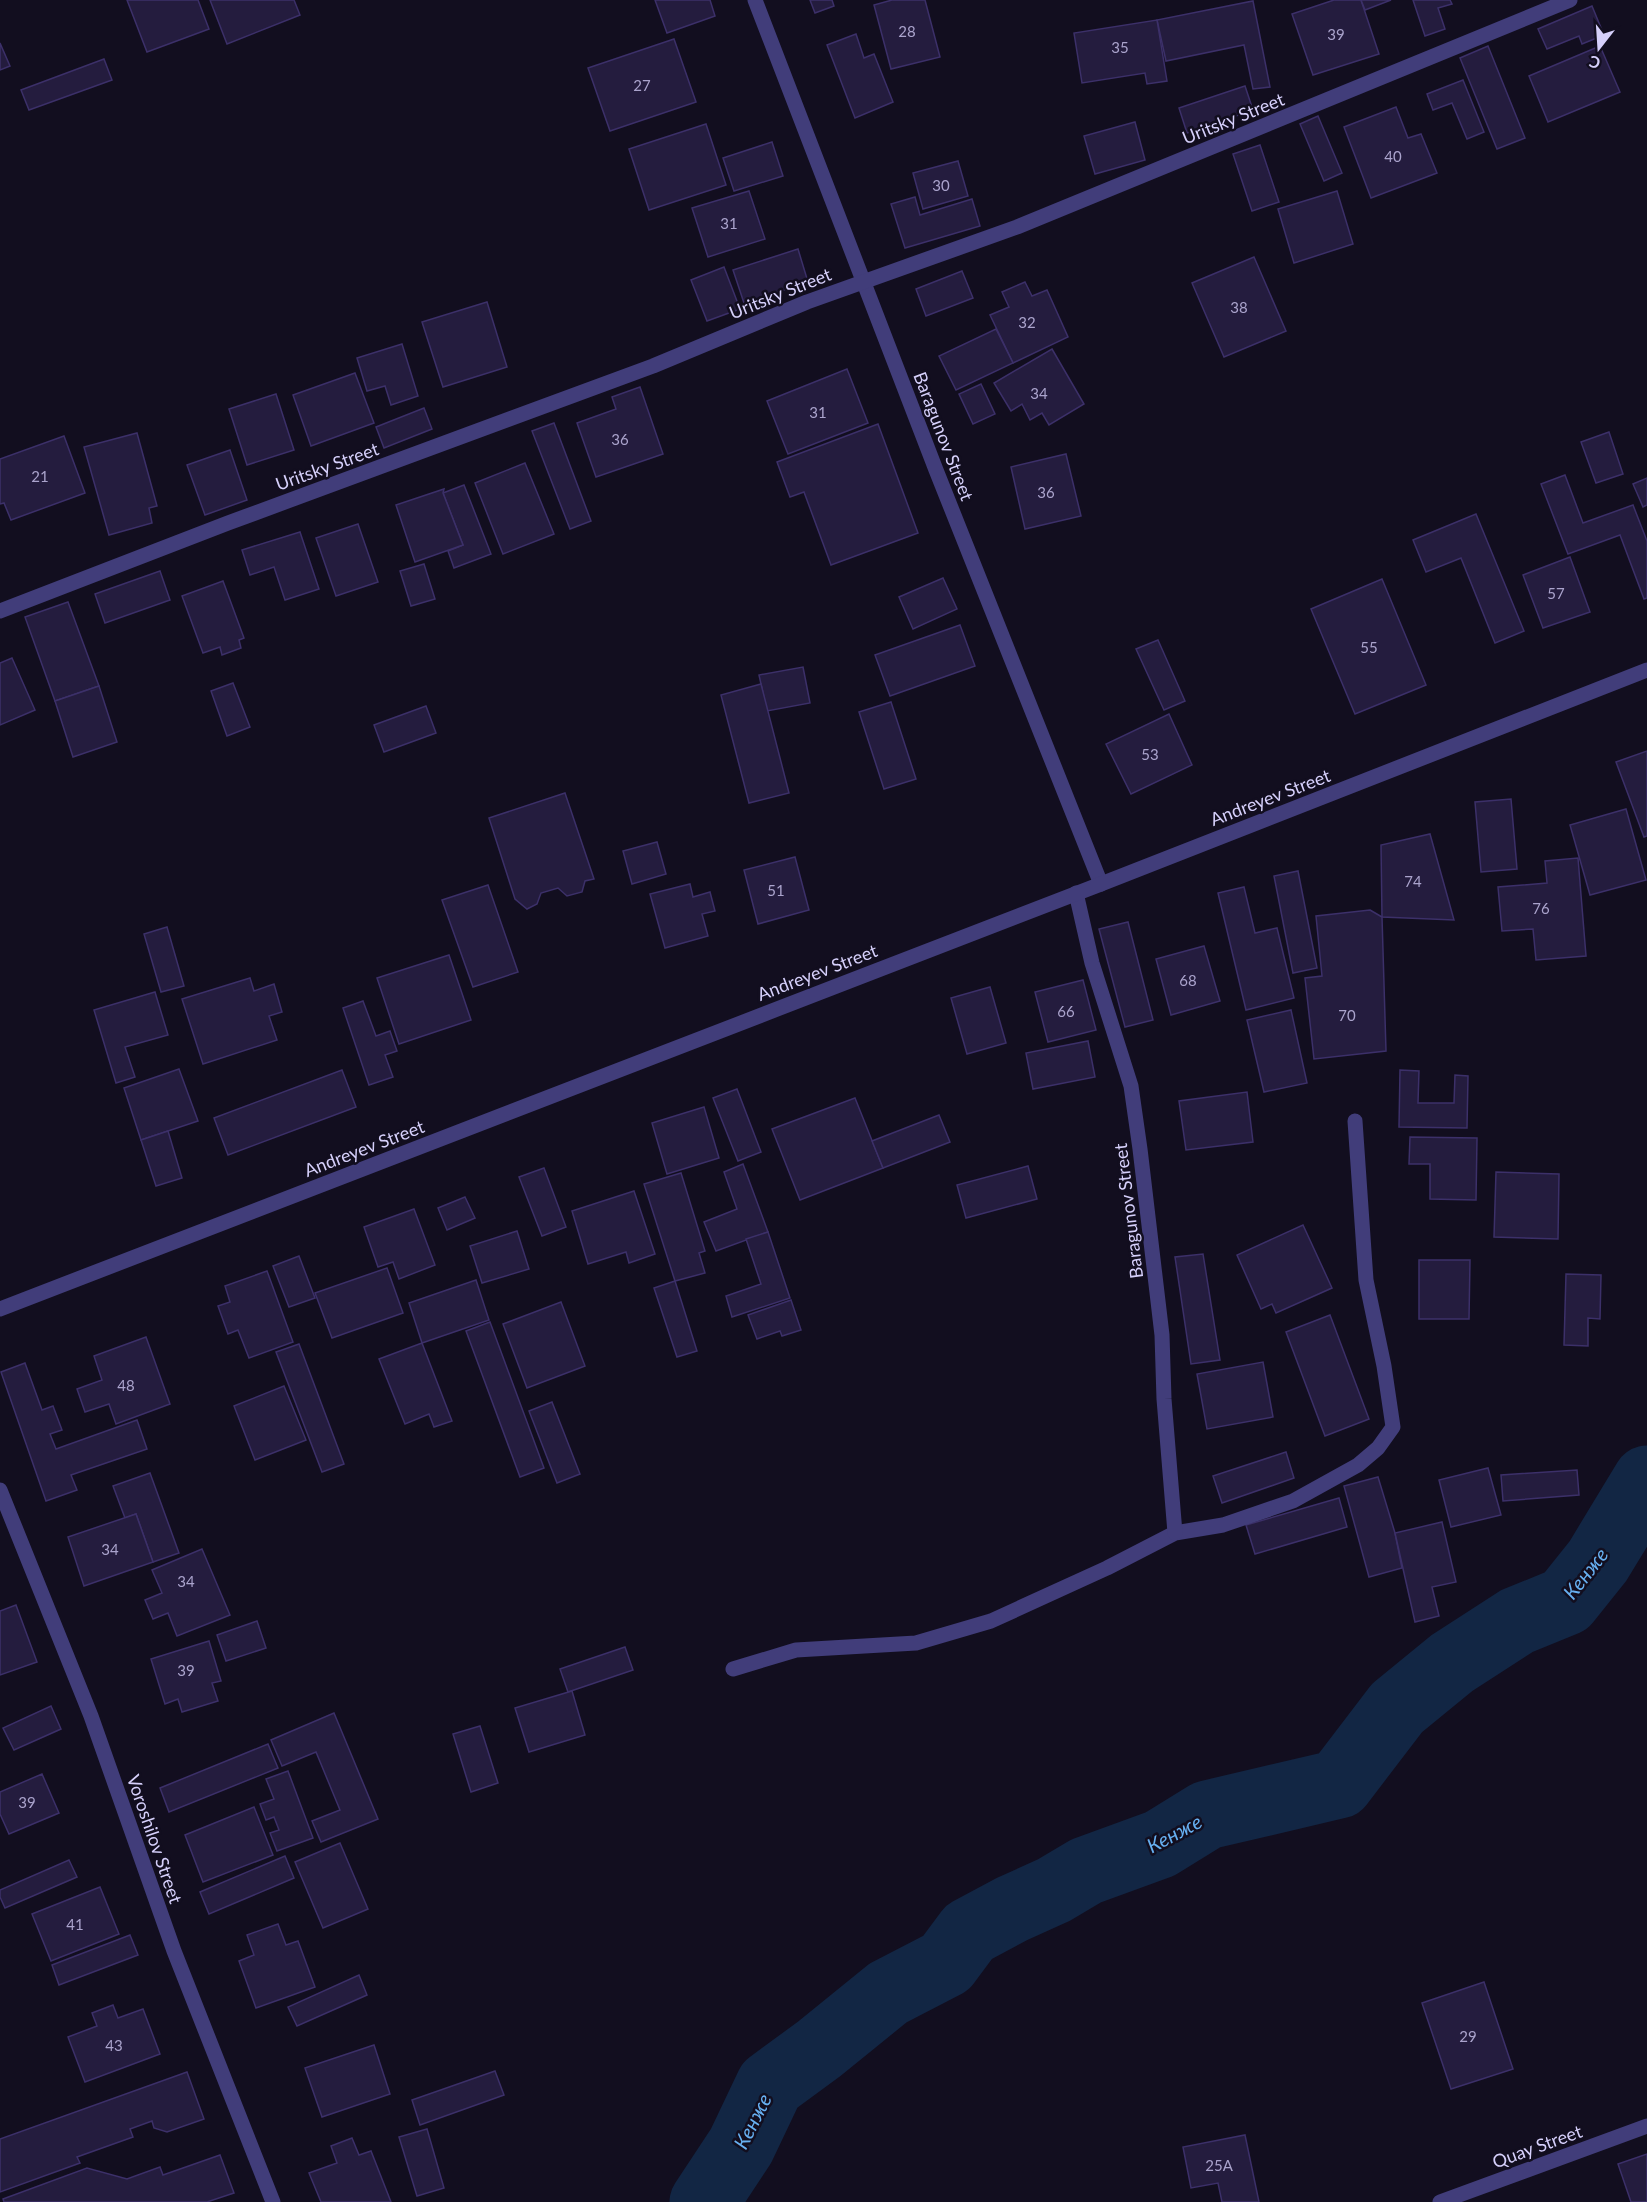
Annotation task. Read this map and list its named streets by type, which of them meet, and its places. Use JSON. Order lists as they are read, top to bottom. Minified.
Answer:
{"streets":{"street":["Uritsky Street","Baragunov Street","Andreyev Street","Voroshilov Street","Quay Street"]},"crossings":[["Uritsky Street","Baragunov Street"],["Baragunov Street","Andreyev Street"]],"water":["Кенже"],"house_numbers":["28","39","35","27","40","30","31","38","32","34","31","36","21","36","57","55","53","74","51","76","68","66","70","48","34","34","39","39","41","29","43","25А"],"north":"bottom"}
